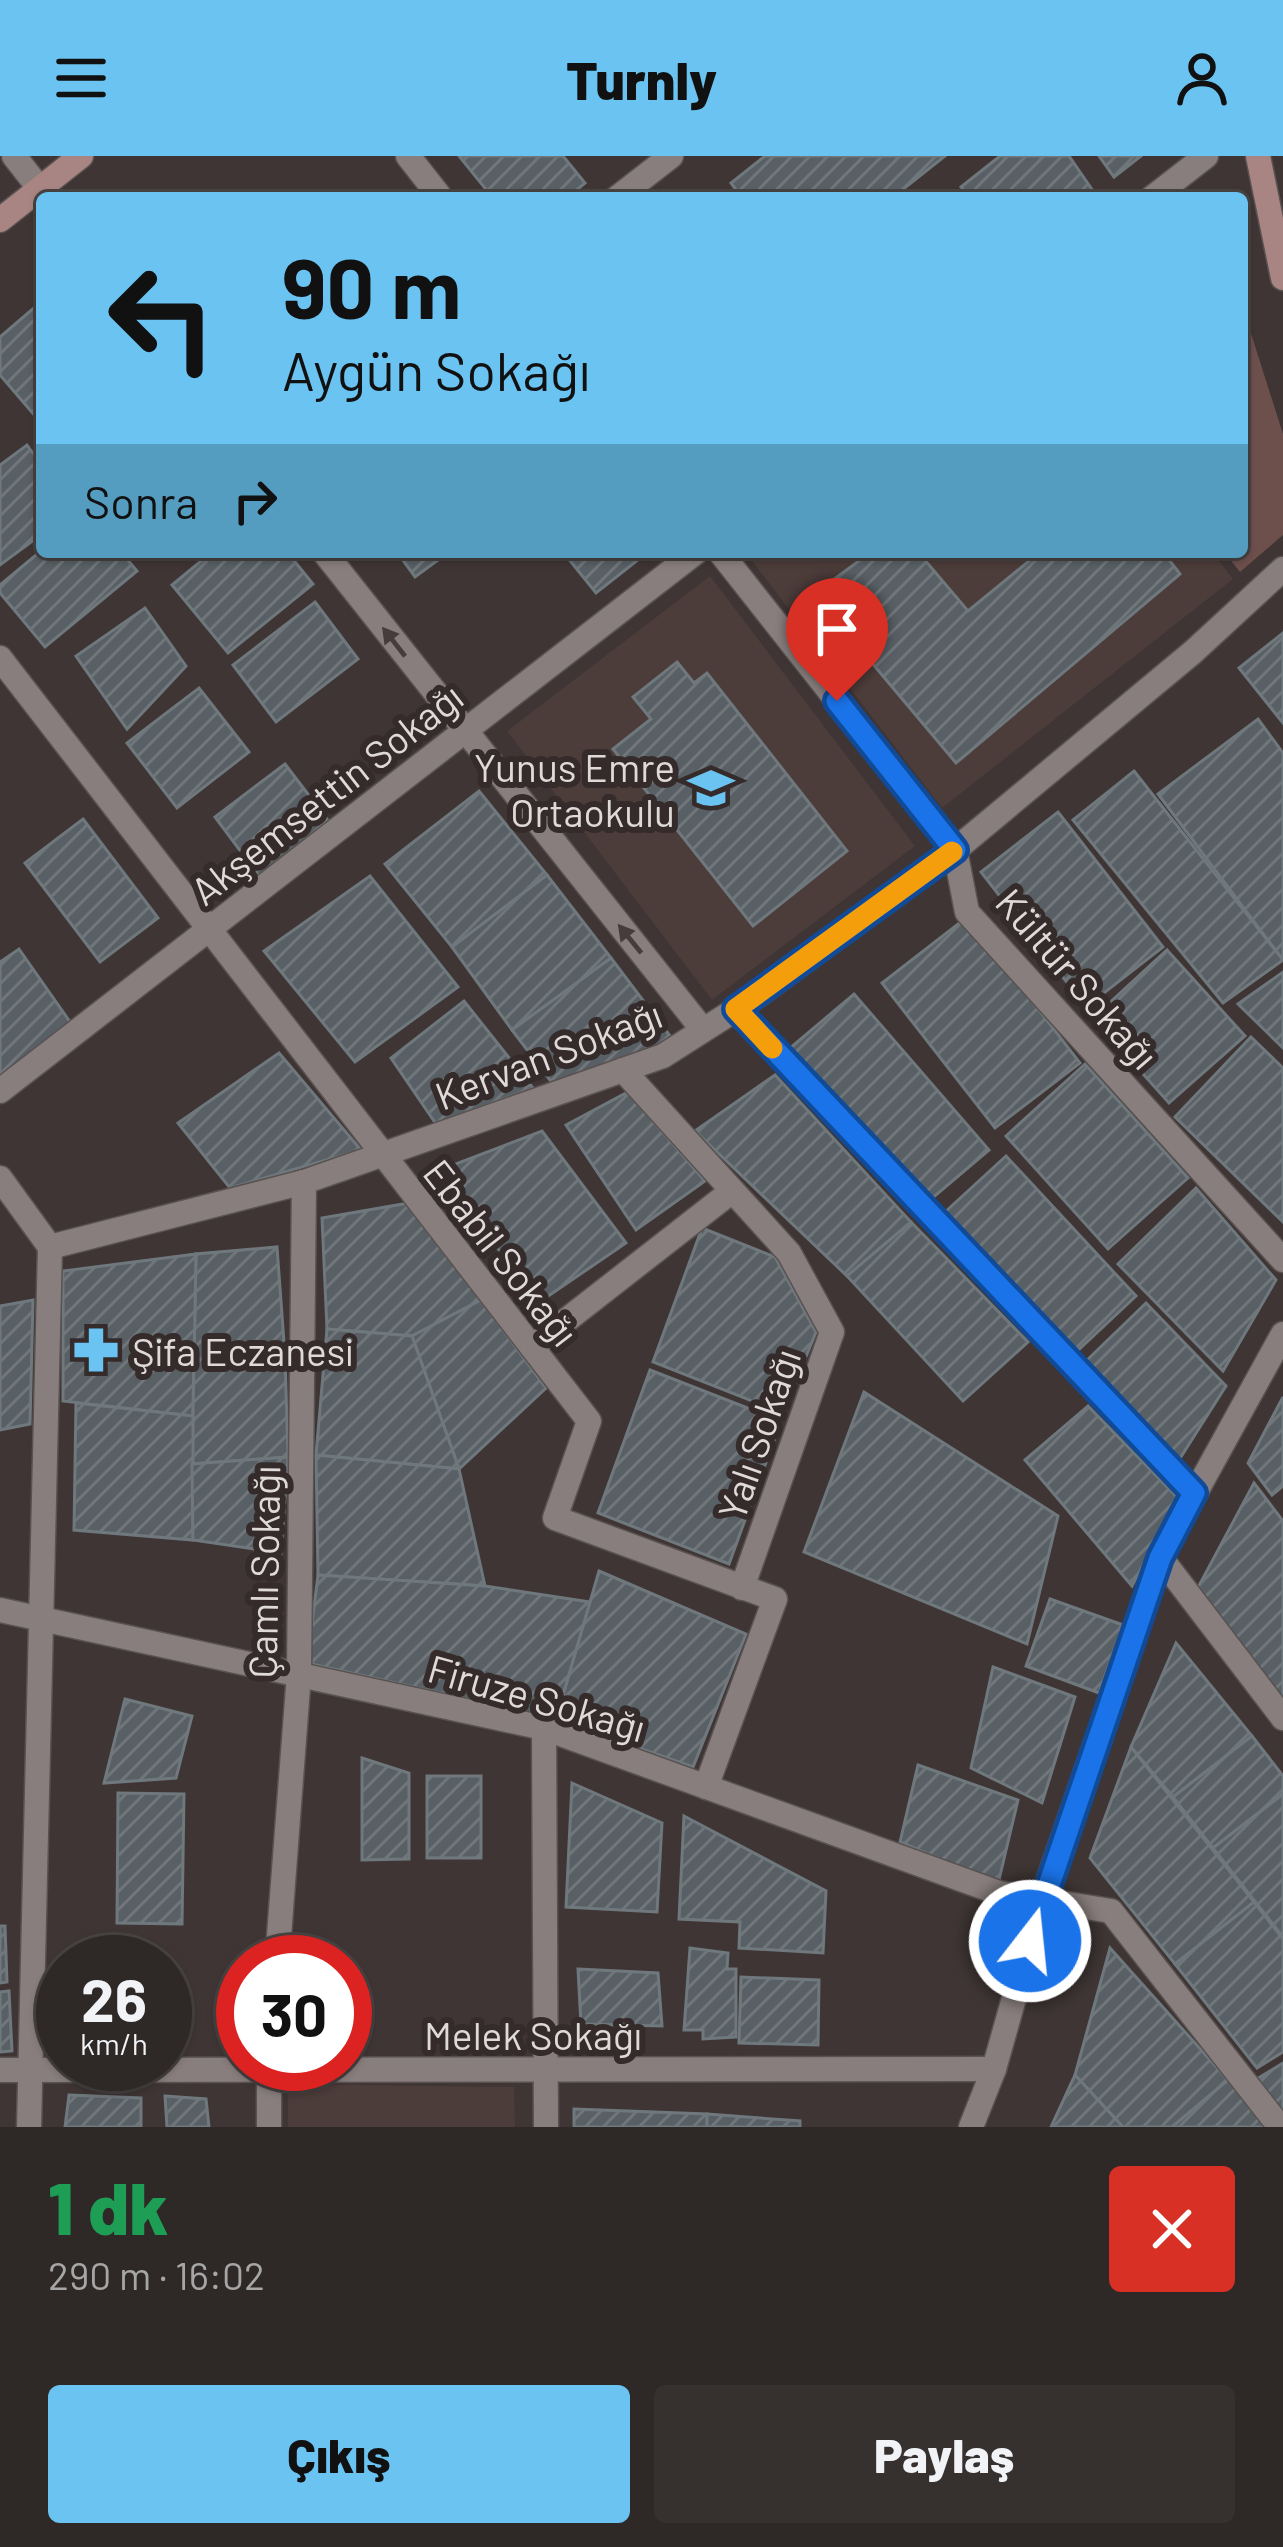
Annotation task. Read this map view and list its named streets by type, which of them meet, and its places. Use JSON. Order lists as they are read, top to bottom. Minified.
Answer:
{"streets":{"street":["Akşemsettin Sokağı","Kültür Sokağı","Kervan Sokağı","Ebabil Sokağı","Yalı Sokağı","Çamlı Sokağı","Firuze Sokağı","Melek Sokağı"]},"crossings":[["Akşemsettin Sokağı","Ebabil Sokağı"],["Kültür Sokağı","Kervan Sokağı"],["Kervan Sokağı","Ebabil Sokağı"],["Kervan Sokağı","Yalı Sokağı"],["Kervan Sokağı","Çamlı Sokağı"],["Ebabil Sokağı","Yalı Sokağı"],["Çamlı Sokağı","Firuze Sokağı"]],"places":{"school or university":["Yunus Emre Ortaokulu"],"pharmacy":["Şifa Eczanesi"]},"page":{"header":"Turnly","turn":["90 m","Aygün Sokağı"],"then":"Sonra","speed":"26 km/h","limit":"30","heading":["1 dk","290 m · 16:02"],"buttons":["Çıkış","Paylaş"]}}
